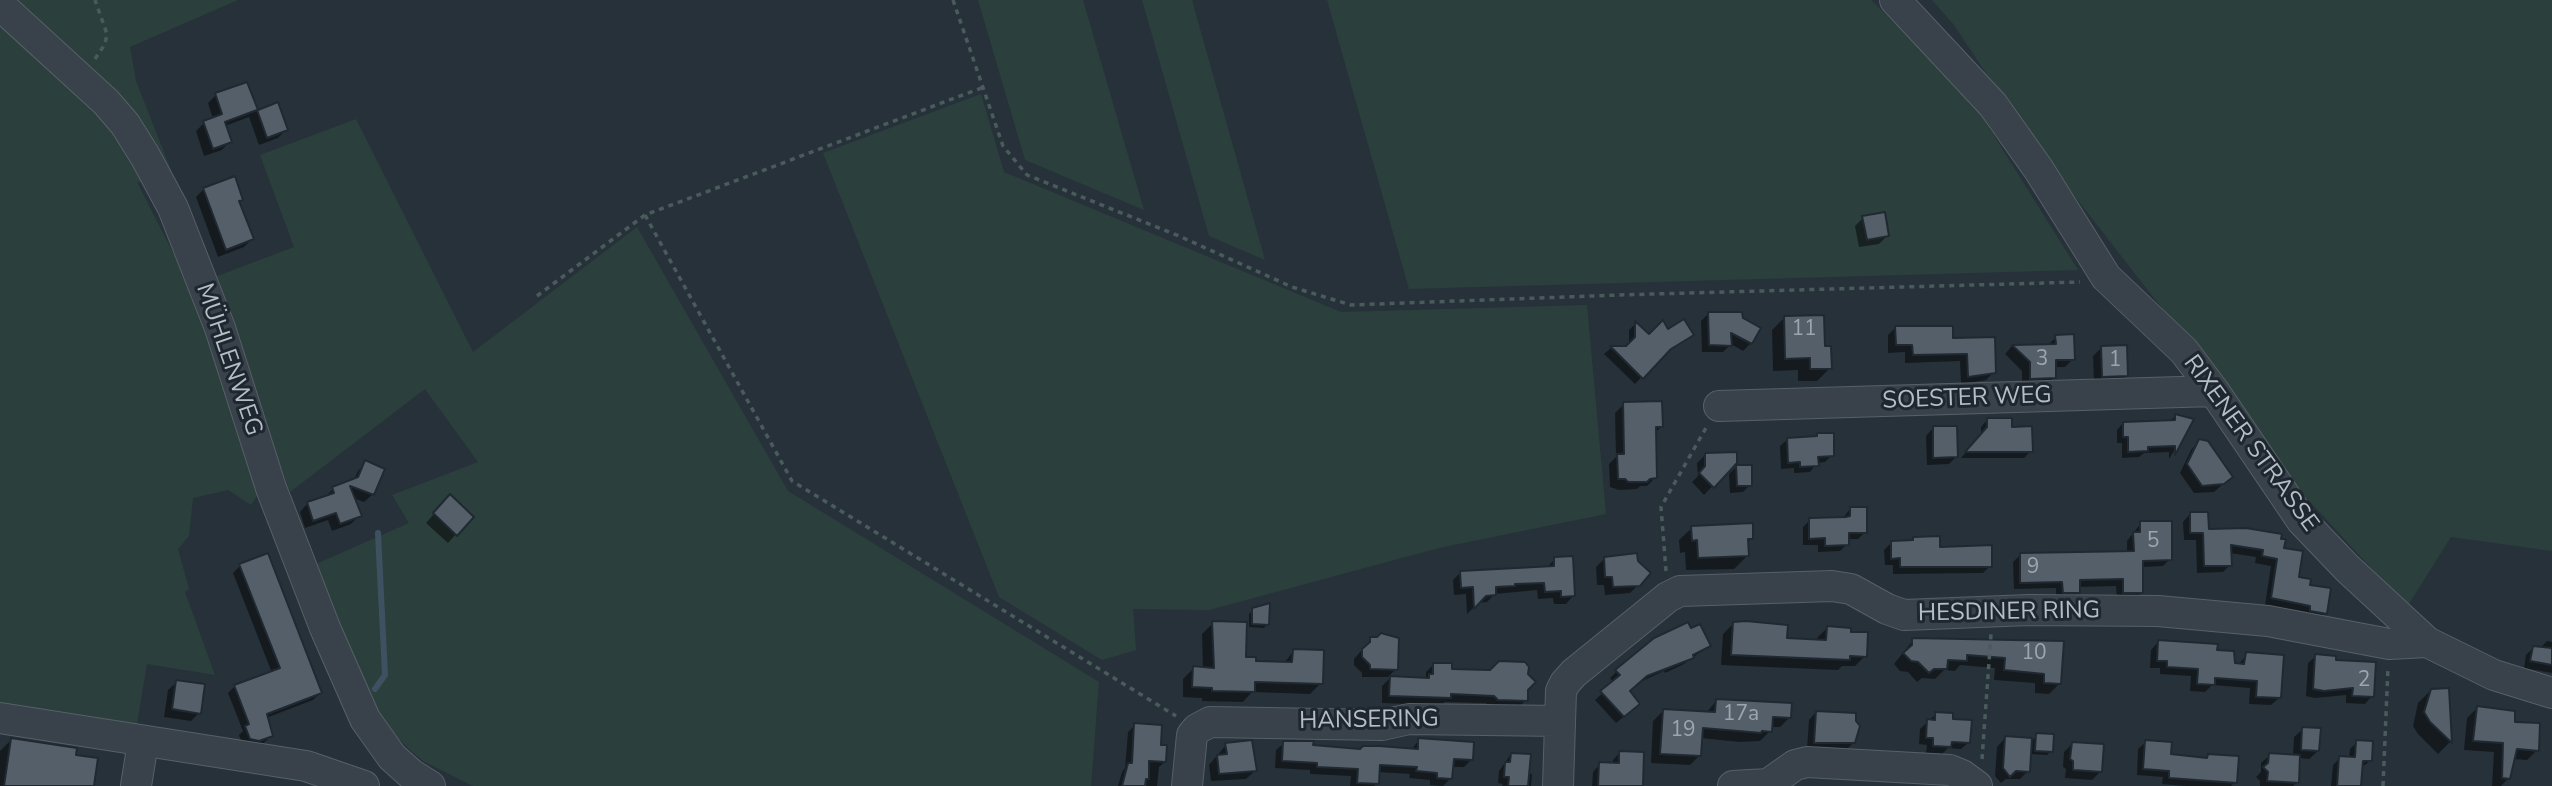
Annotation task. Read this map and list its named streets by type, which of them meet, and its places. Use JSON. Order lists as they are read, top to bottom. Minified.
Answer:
{"streets":{"street":["MÜHLENWEG","SOESTER WEG","RIXENER STRASSE","HESDINER RING","HANSERING"]},"crossings":[["SOESTER WEG","RIXENER STRASSE"],["RIXENER STRASSE","HESDINER RING"],["HESDINER RING","HANSERING"]],"house_numbers":["11","3","1","5","9","10","2","17a","19"]}
